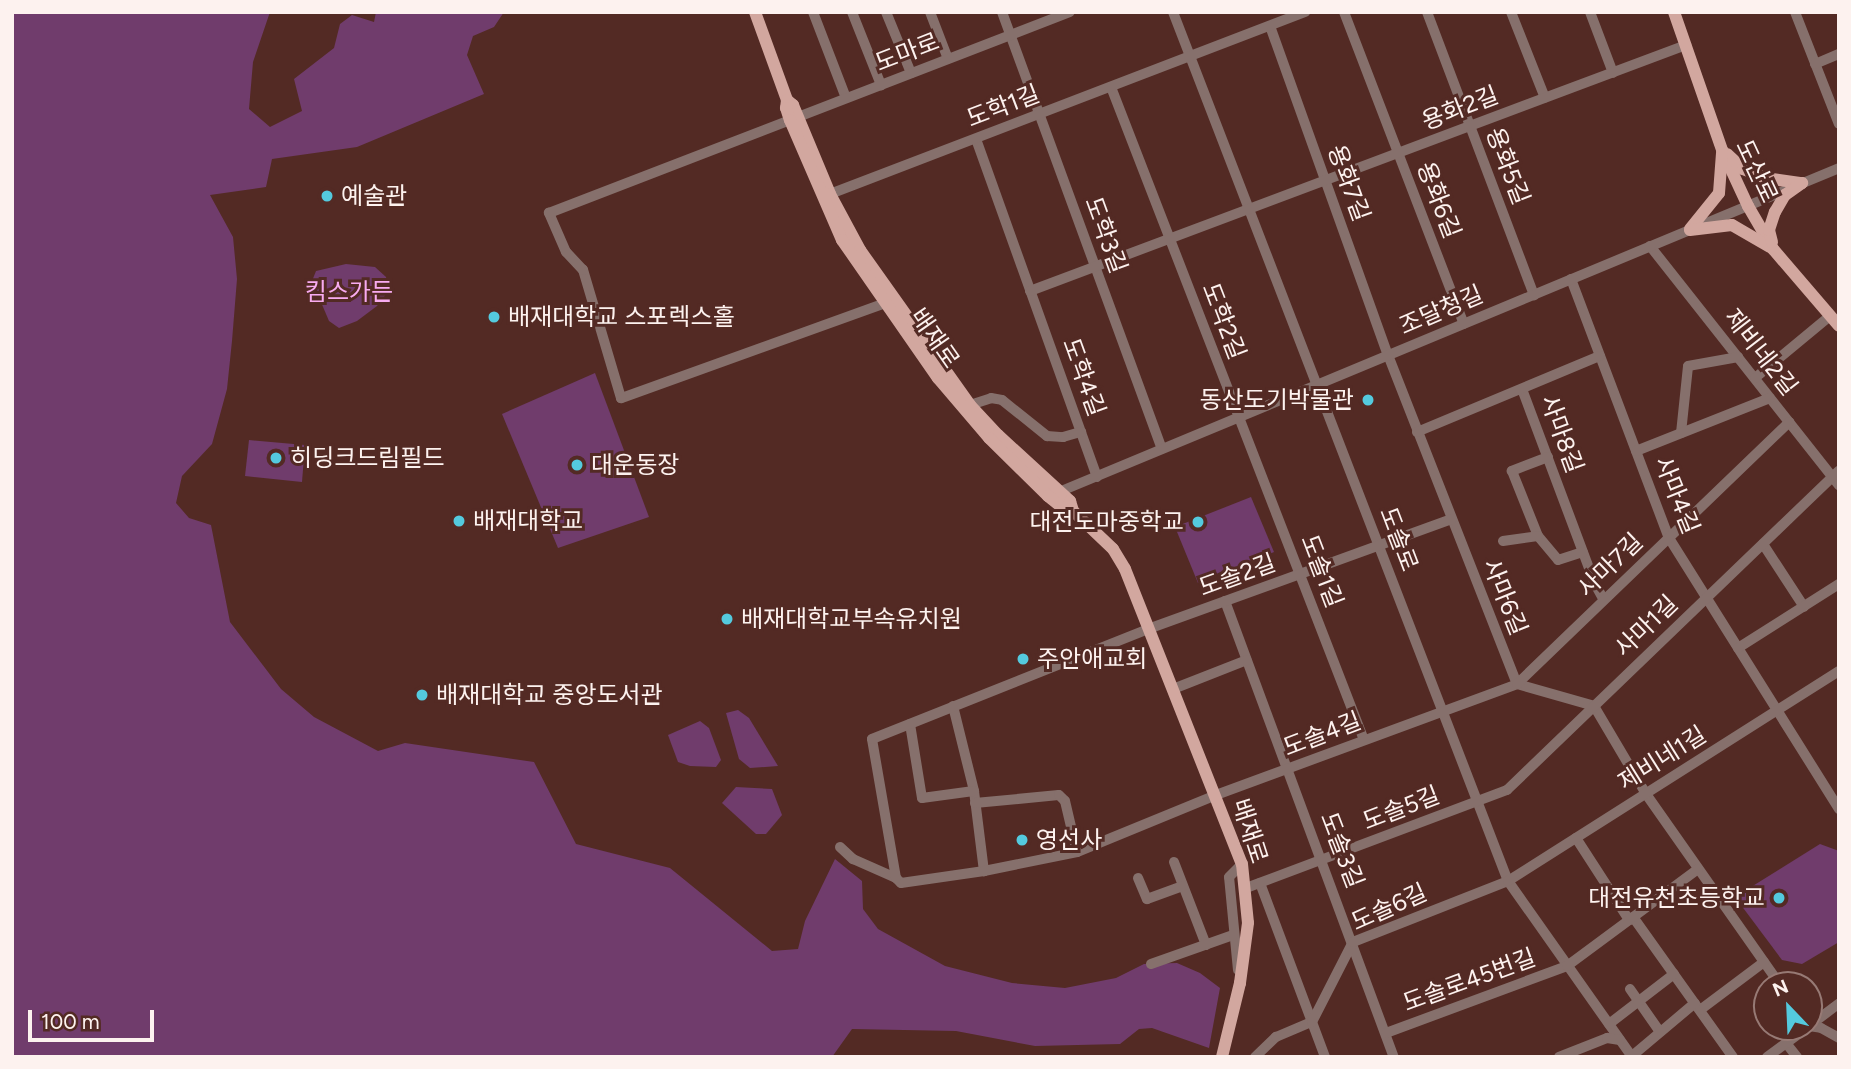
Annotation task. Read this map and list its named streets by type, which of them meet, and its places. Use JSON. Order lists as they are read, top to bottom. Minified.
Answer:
{"streets":{"main road":["도산로","배재로"],"street":["도마로","도학1길","용화2길","용화5길","용화7길","용화6길","도학3길","조달청길","도학2길","제비네2길","도학4길","사마8길","사마4길","도솔로","사마7길","도솔1길","도솔2길","사마6길","사마1길","도솔4길","제비네1길","도솔5길","도솔3길","도솔6길","도솔로45번길"]},"crossings":[["도마로","도학3길"],["도마로","배재로"],["도학1길","용화7길"],["도학1길","도학3길"],["도학1길","도학2길"],["도학1길","배재로"],["도학1길","도학4길"],["도학1길","도솔로"],["용화2길","용화5길"],["용화2길","도산로"],["용화2길","용화7길"],["용화2길","용화6길"],["용화2길","도솔로"],["용화5길","조달청길"],["도산로","조달청길"],["용화7길","조달청길"],["용화7길","사마6길"],["용화6길","조달청길"],["도학3길","조달청길"],["조달청길","도학2길"],["조달청길","배재로"],["조달청길","제비네2길"],["조달청길","도학4길"],["조달청길","사마4길"],["조달청길","도솔로"],["조달청길","도솔1길"],["조달청길","사마6길"],["도학2길","도솔1길"],["배재로","도솔2길"],["배재로","도솔4길"],["배재로","도솔5길"],["제비네2길","사마7길"],["제비네2길","사마1길"],["사마8길","사마7길"],["사마8길","사마6길"],["사마4길","사마7길"],["사마4길","사마1길"],["사마4길","제비네1길"],["도솔로","사마7길"],["도솔로","도솔2길"],["도솔로","사마1길"],["도솔로","도솔4길"],["도솔로","제비네1길"],["도솔로","도솔5길"],["도솔로","도솔6길"],["도솔로","도솔로45번길"],["사마7길","사마6길"],["사마7길","도솔4길"],["도솔1길","도솔2길"],["도솔1길","도솔4길"],["도솔2길","사마6길"],["도솔2길","도솔3길"],["사마1길","도솔5길"],["도솔4길","도솔3길"],["제비네1길","도솔6길"],["도솔5길","도솔3길"],["도솔3길","도솔6길"],["도솔3길","도솔로45번길"]],"parks":["킴스가든"],"places":["예술관","배재대학교 스포렉스홀","동산도기박물관","히딩크드림필드","대운동장","배재대학교","대전도마중학교","배재대학교부속유치원","주안애교회","배재대학교 중앙도서관","영선사","대전유천초등학교"],"scale_bar":"100 m","north":"top left"}
